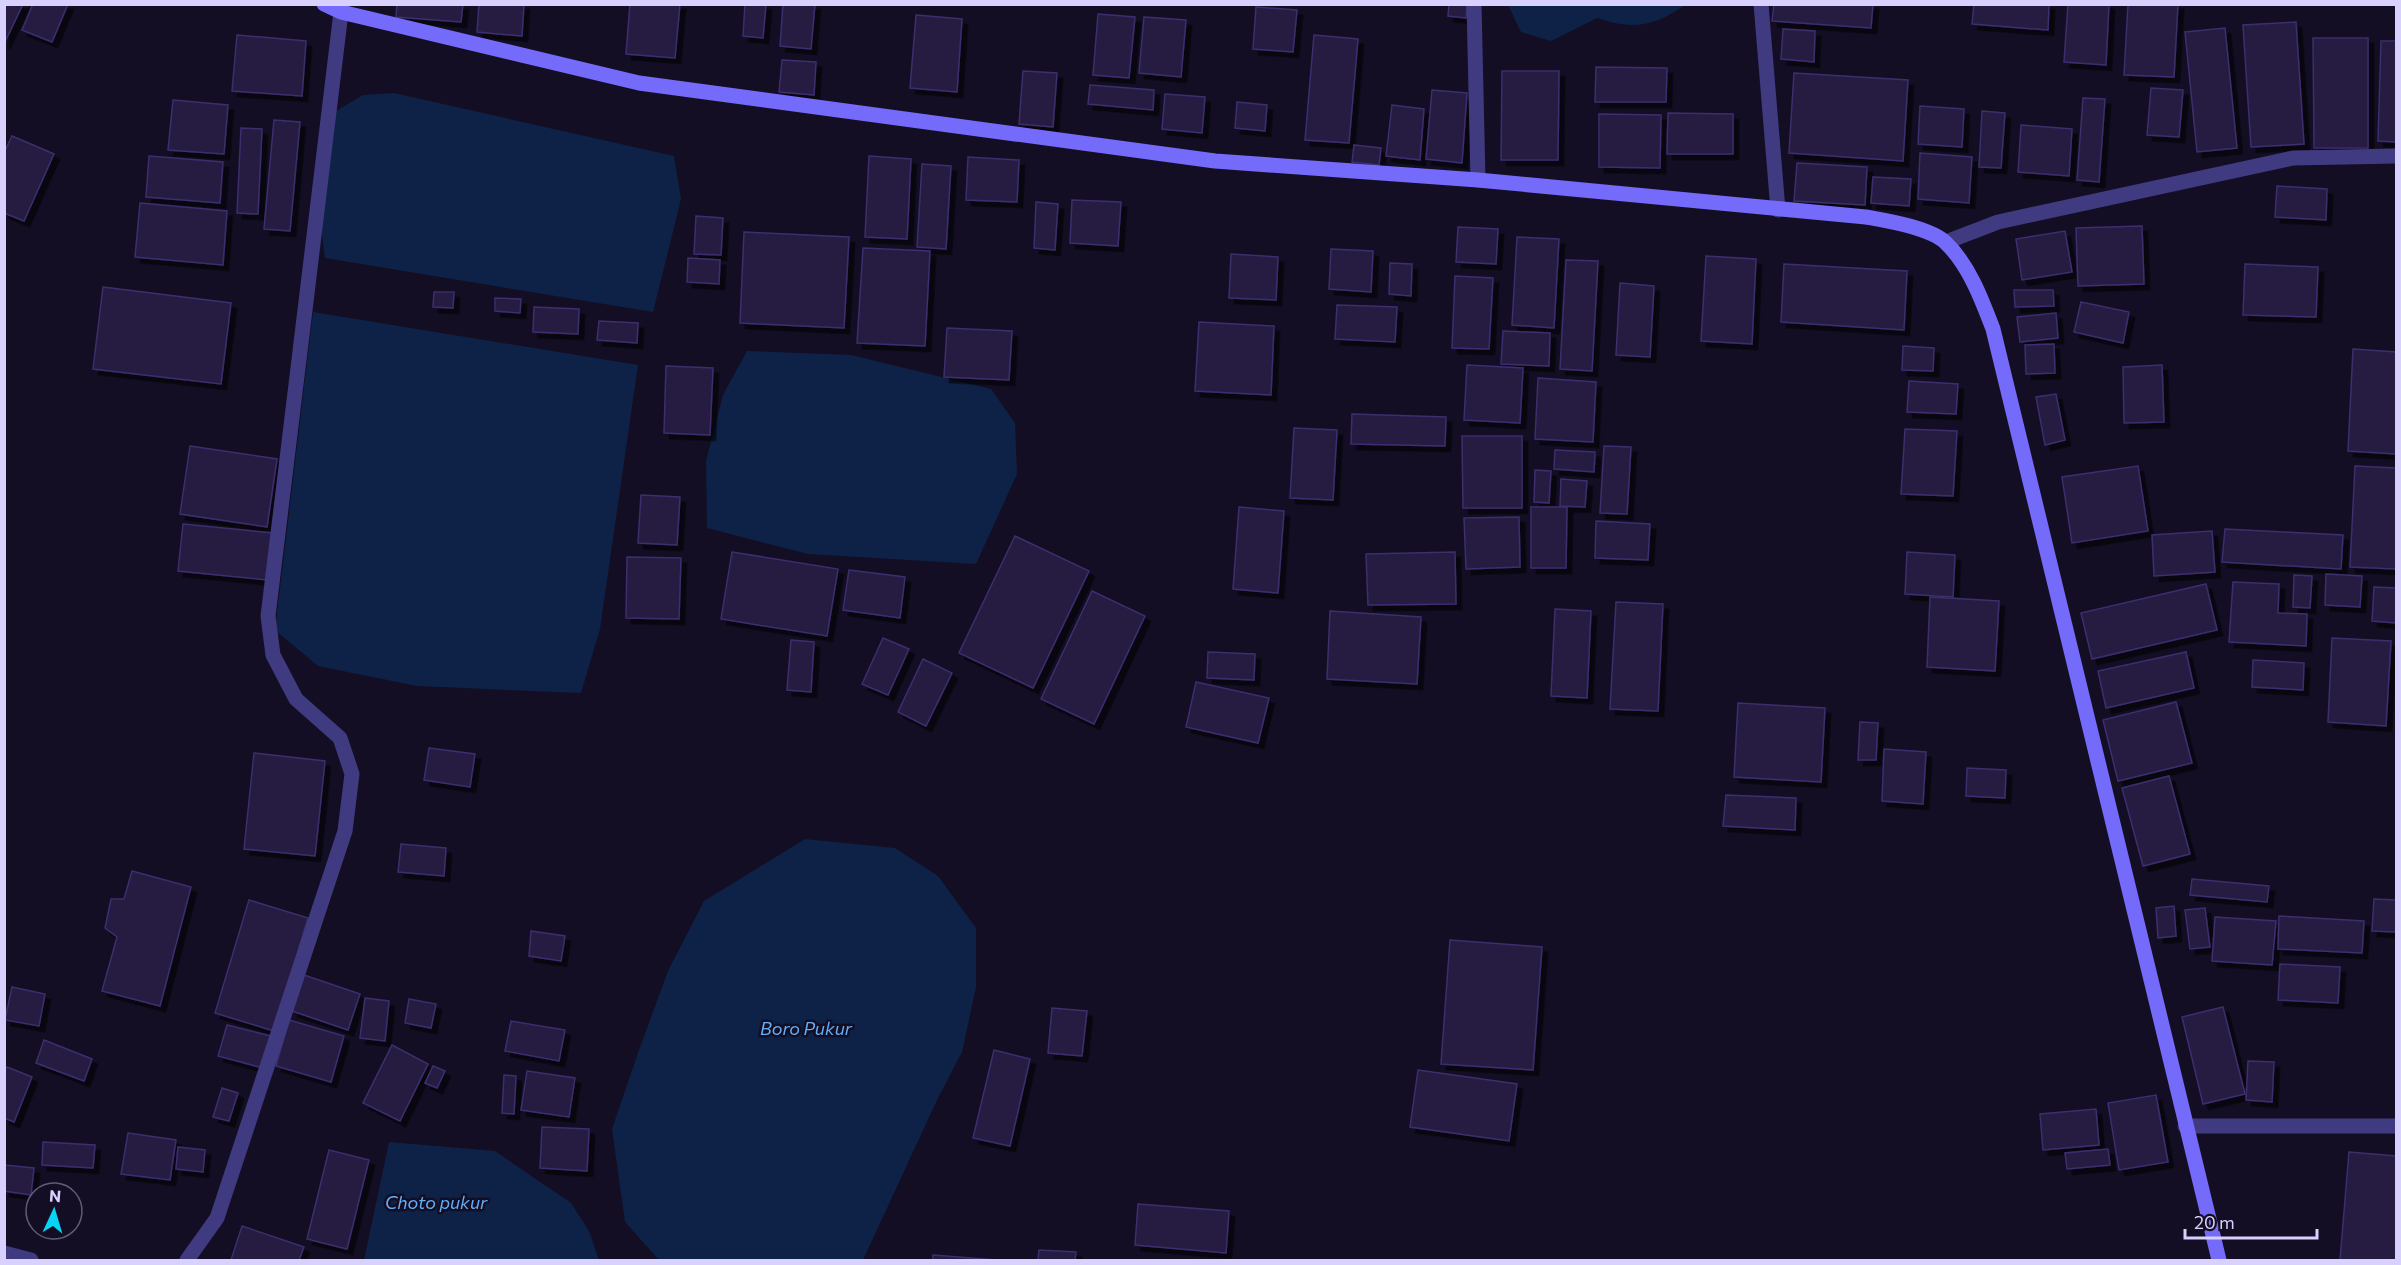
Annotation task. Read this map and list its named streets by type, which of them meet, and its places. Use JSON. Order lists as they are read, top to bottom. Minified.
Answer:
{"water":["Boro Pukur","Choto pukur"],"scale_bar":"20 m","north":"top"}
